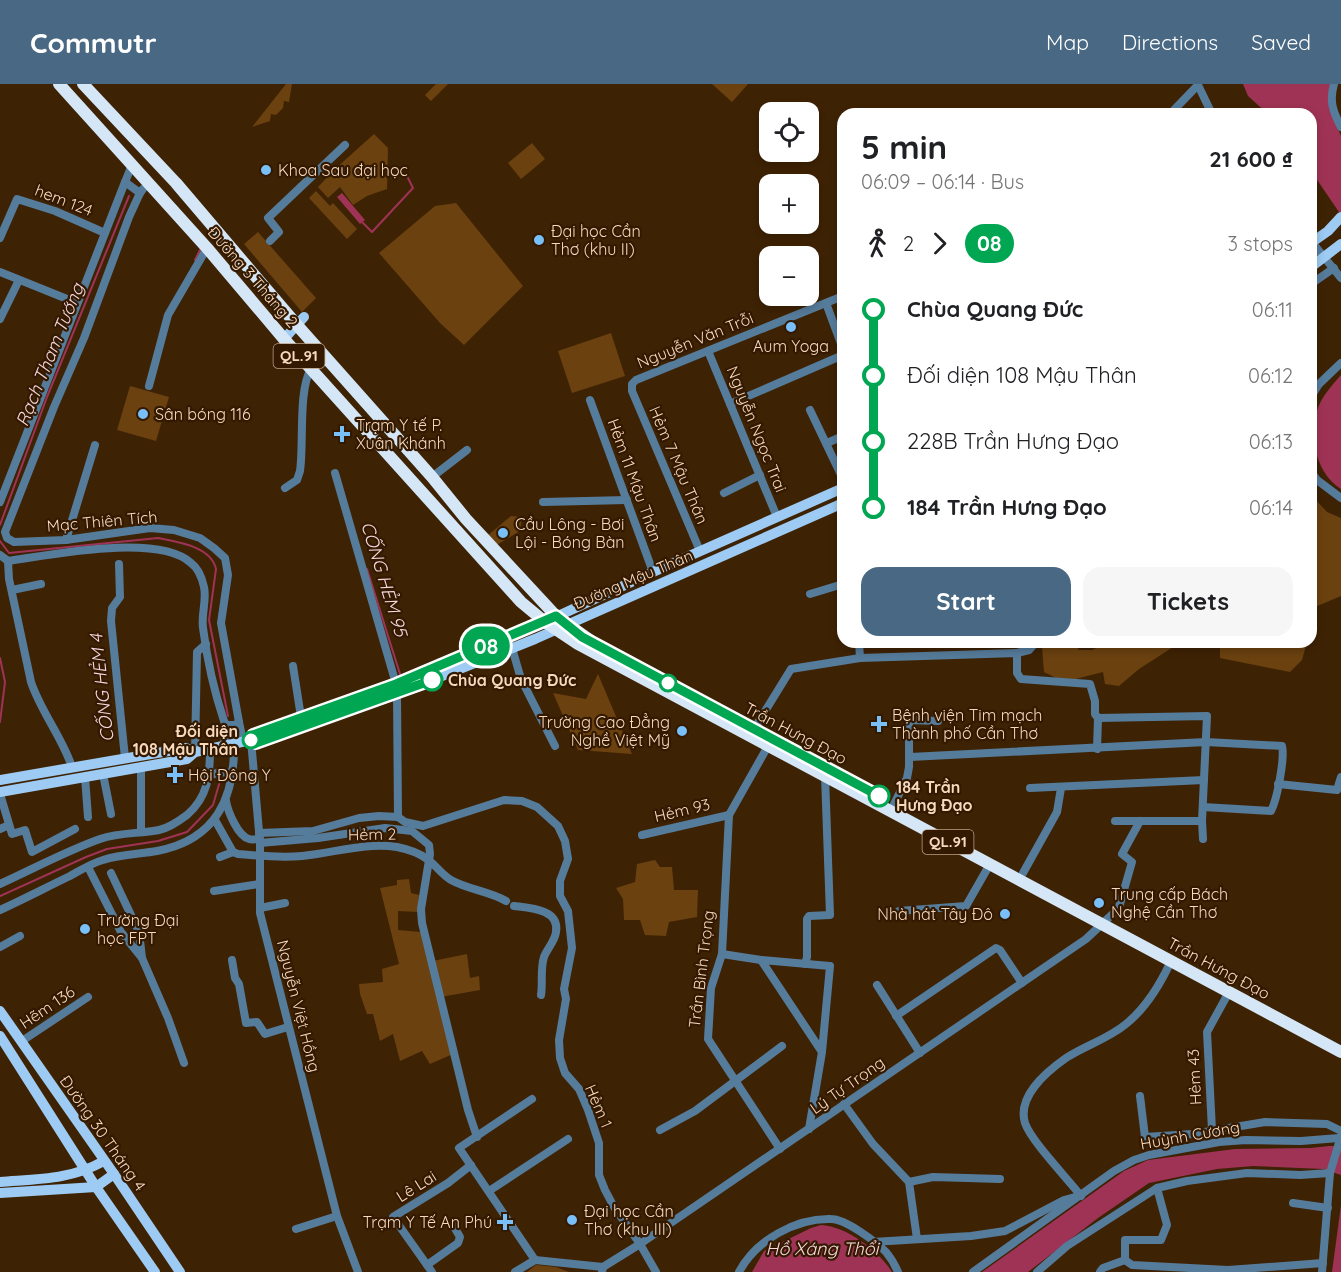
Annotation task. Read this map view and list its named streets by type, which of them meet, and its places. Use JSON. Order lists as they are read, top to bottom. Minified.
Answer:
{"streets":{"highway":["Đường 3 Tháng 2","QL.91","Trần Hưng Đạo"],"main road":["Đường Mậu Thân","Đường 30 Tháng 4"],"street":["hem 124","Nguyễn Văn Trỗi","Nguyễn Ngọc Trai","Hẻm 7 Mậu Thân","Hẻm 11 Mậu Thân","Mạc Thiên Tích","Hẻm 93","Hẻm 2","Trần Bình Trọng","Nguyễn Việt Hồng","Hẽm 136","Hẻm 43","Lý Tự Trọng","Hẻm 1","Huỳnh Cương","Lê Lai"]},"crossings":[["Đường 3 Tháng 2","Mạc Thiên Tích"],["Đường 3 Tháng 2","Đường Mậu Thân"],["Đường 3 Tháng 2","Trần Hưng Đạo"],["Nguyễn Văn Trỗi","Nguyễn Ngọc Trai"],["Nguyễn Văn Trỗi","Hẻm 7 Mậu Thân"],["Nguyễn Ngọc Trai","Đường Mậu Thân"],["Hẻm 7 Mậu Thân","Đường Mậu Thân"],["Hẻm 11 Mậu Thân","Đường Mậu Thân"],["Mạc Thiên Tích","Đường Mậu Thân"],["Mạc Thiên Tích","Nguyễn Việt Hồng"],["Đường Mậu Thân","Trần Hưng Đạo"],["Đường Mậu Thân","Nguyễn Việt Hồng"],["Trần Hưng Đạo","Trần Bình Trọng"],["Trần Hưng Đạo","Hẻm 43"],["Trần Hưng Đạo","Lý Tự Trọng"],["Hẻm 93","Trần Bình Trọng"],["Hẻm 2","Nguyễn Việt Hồng"],["Trần Bình Trọng","Lý Tự Trọng"],["Nguyễn Việt Hồng","Hẻm 1"],["Hẽm 136","Đường 30 Tháng 4"],["Lý Tự Trọng","Hẻm 1"]],"water":["Rạch Tham Tướng","CỐNG HẺM 95","CỐNG HẺM 4","Hồ Xáng Thổi"],"places":{"other":["Khoa Sau đại học","Đại học Cần Thơ (khu II)","Aum Yoga","Sân bóng 116","Cầu Lông - Bơi Lội - Bóng Bàn","Chùa Quang Đức","Trường Cao Đẳng Nghề Việt Mỹ","Đối diện 108 Mậu Thân","184 Trần Hưng Đạo","Trung cấp Bách Nghệ Cần Thơ","Nhà hát Tây Đô","Trường Đại học FPT","Đại học Cần Thơ (khu III)"],"health":["Trạm Y tế P. Xuân Khánh","Bệnh viện Tim mạch Thành phố Cần Thơ","Hội Đông Y","Trạm Y Tế An Phú"]},"lines":["bus line 08"],"page":{"header":"Commutr","nav":["Map","Directions","Saved"],"on_map":"08","map_buttons":["+","−"],"heading":["5 min","06:09 – 06:14 · Bus","21 600 ₫"],"legs":["2","08","3 stops"],"list":[{"name":"Chùa Quang Đức","value":"06:11"},{"name":"Đối diện 108 Mậu Thân","value":"06:12"},{"name":"228B Trần Hưng Đạo","value":"06:13"},{"name":"184 Trần Hưng Đạo","value":"06:14"}],"buttons":["Start","Tickets"]}}
